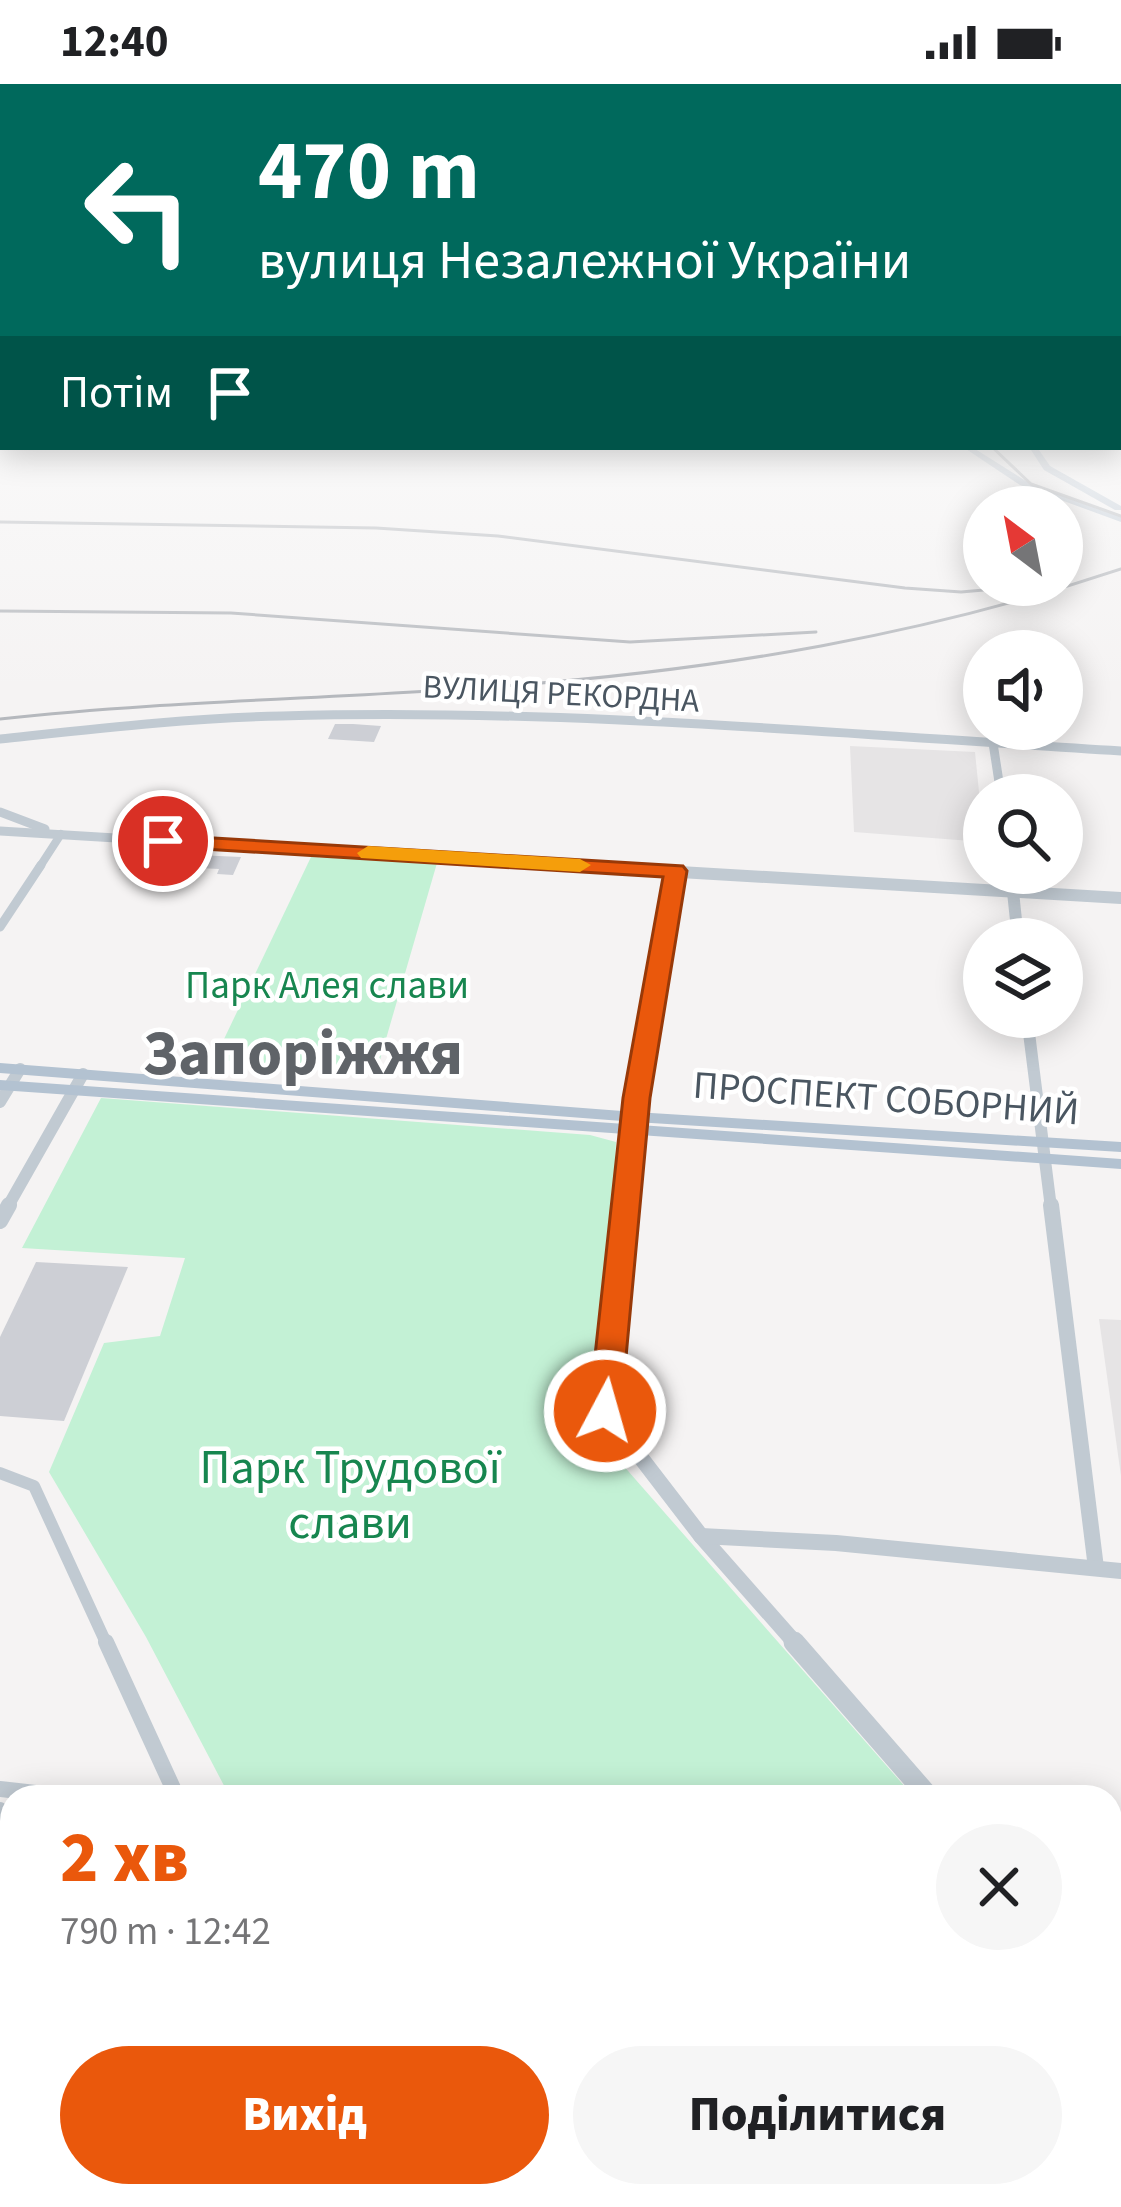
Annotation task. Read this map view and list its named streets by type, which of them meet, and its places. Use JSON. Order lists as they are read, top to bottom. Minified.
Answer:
{"streets":{"main road":["ПРОСПЕКТ СОБОРНИЙ"],"street":["ВУЛИЦЯ РЕКОРДНА"]},"districts":["Запоріжжя"],"parks":["Парк Алея слави","Парк Трудової слави"],"north":"top left","page":{"status":"12:40","turn":["470 m","вулиця Незалежної України"],"then":"Потім","heading":["2 хв","790 m · 12:42"],"buttons":["Вихід","Поділитися"]}}
